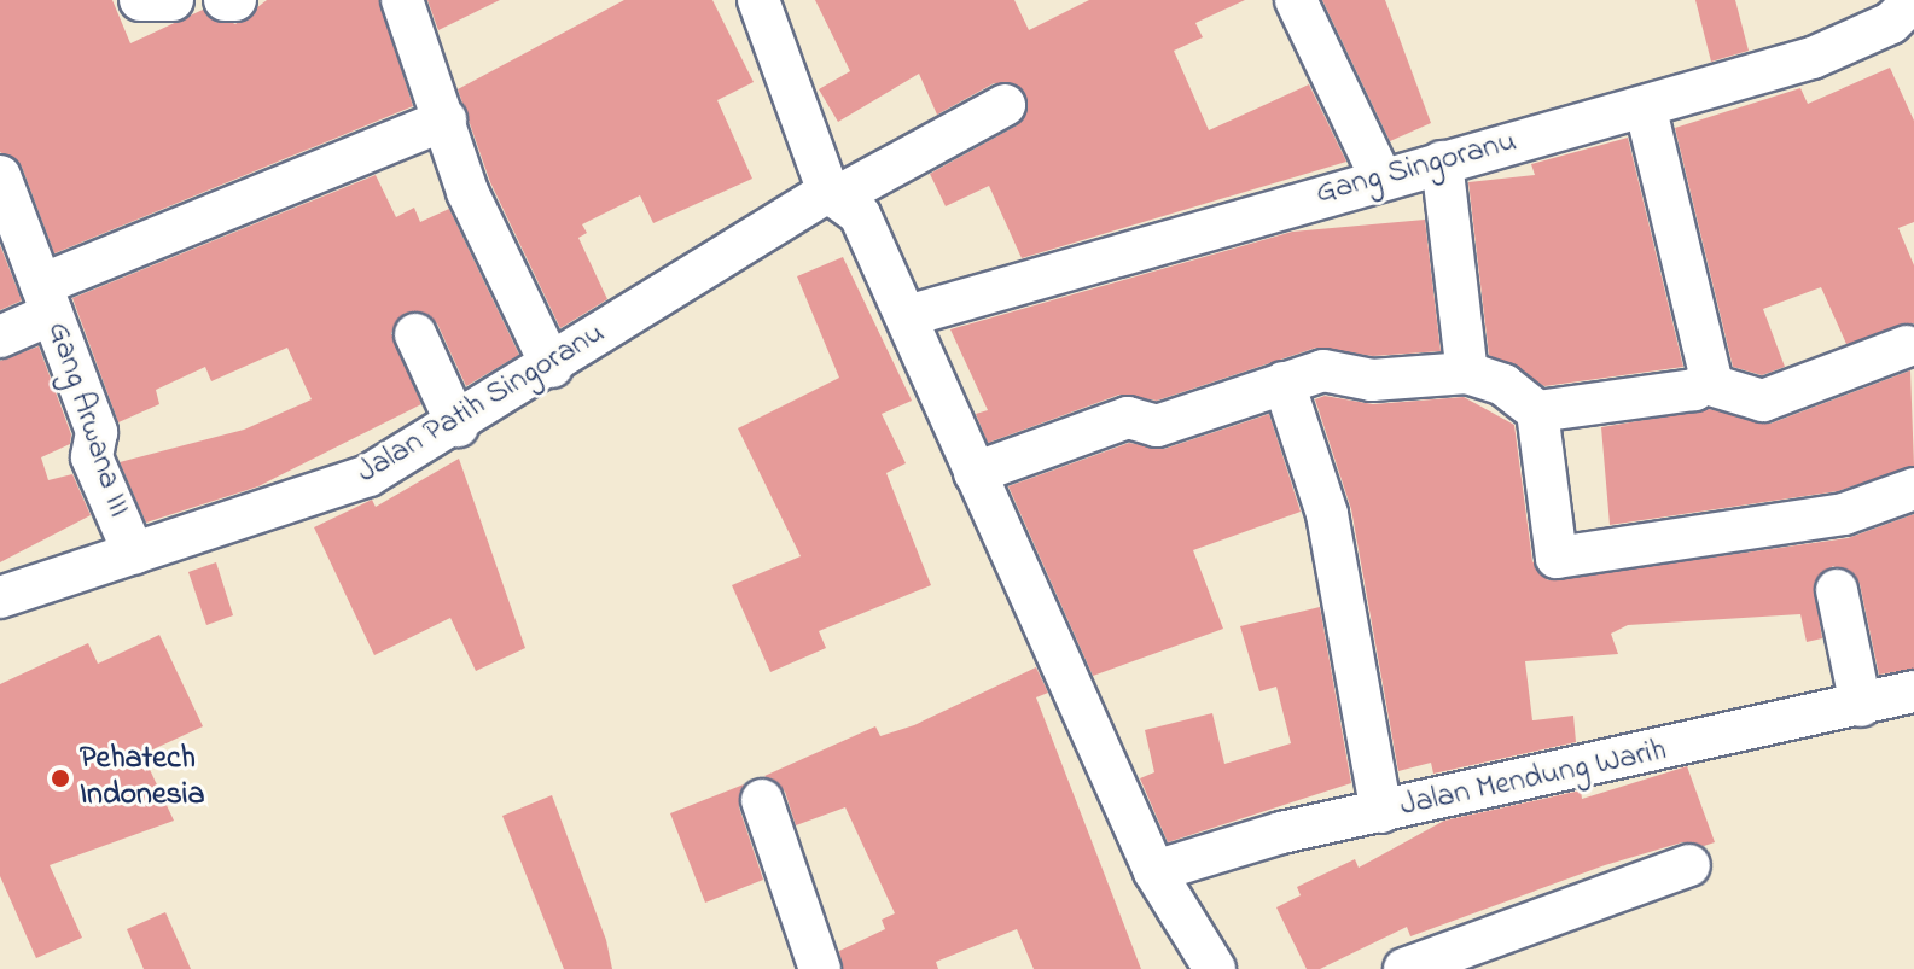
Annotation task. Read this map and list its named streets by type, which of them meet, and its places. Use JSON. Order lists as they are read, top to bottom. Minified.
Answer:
{"streets":{"street":["Gang Singoranu","Jalan Patih Singoranu","Gang Arwana III","Jalan Mendung Warih"]},"crossings":[["Jalan Patih Singoranu","Gang Arwana III"]],"places":["Pehatech Indonesia"]}
